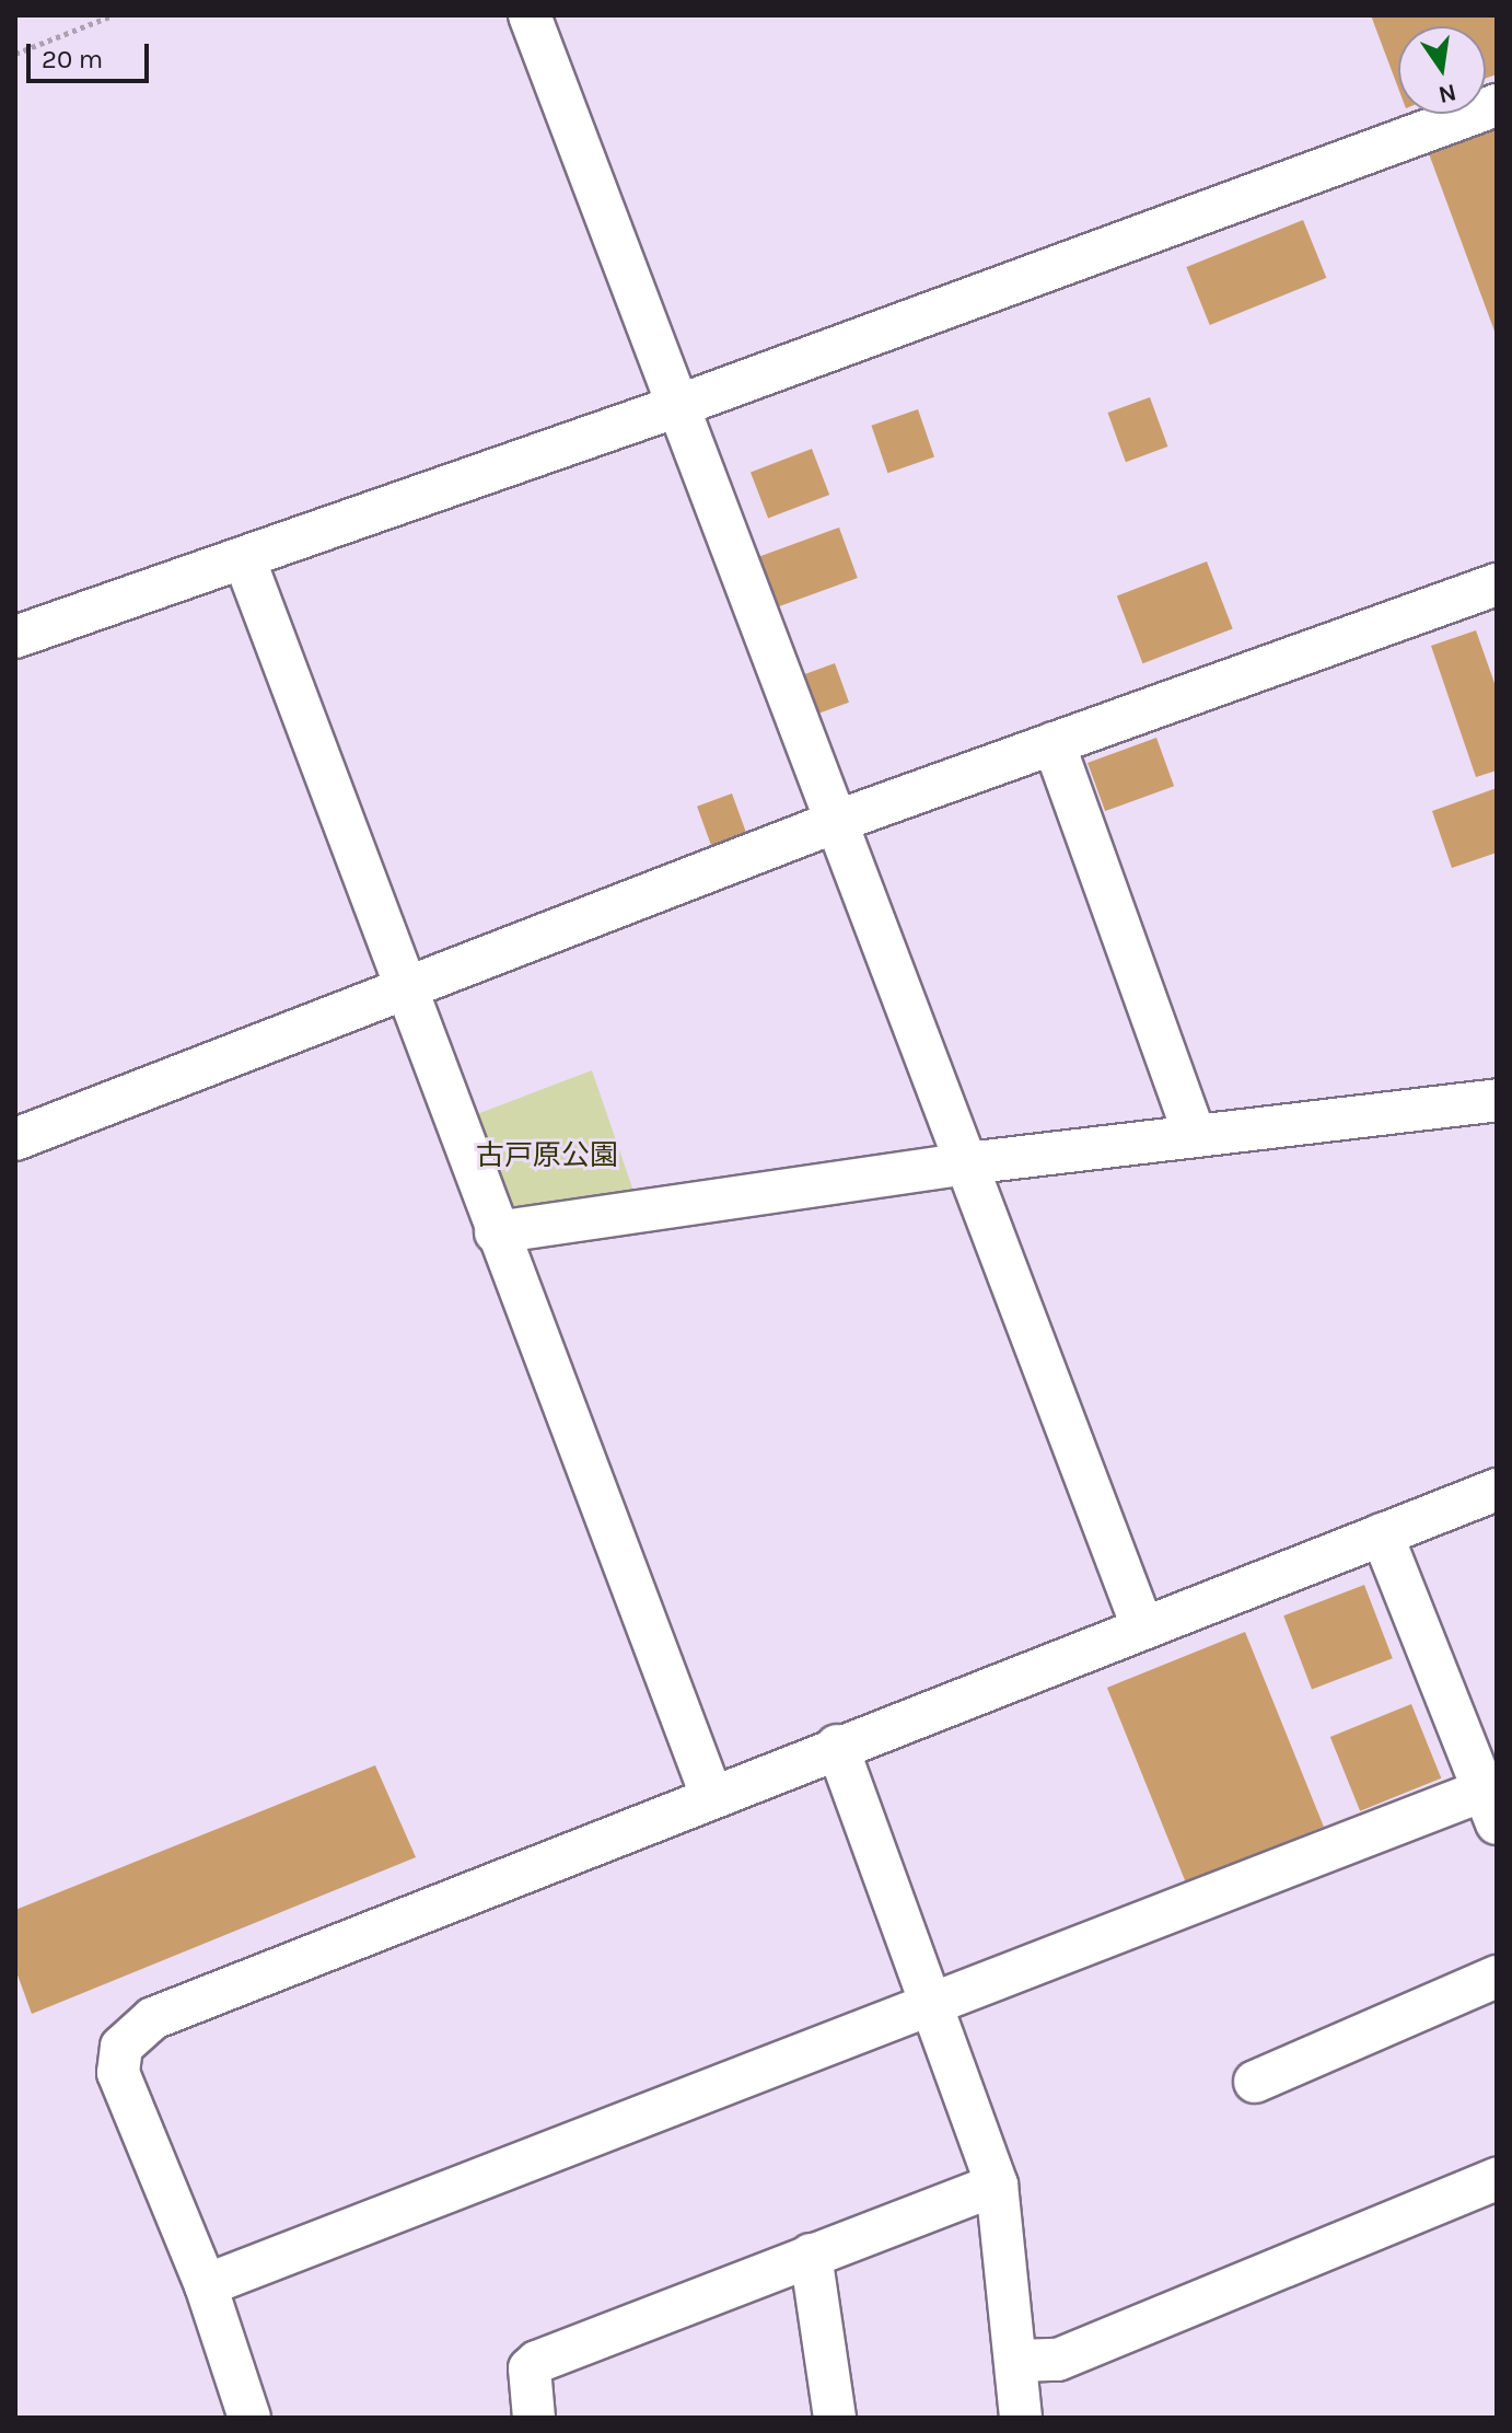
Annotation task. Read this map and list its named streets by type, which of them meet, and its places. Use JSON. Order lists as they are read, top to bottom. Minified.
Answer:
{"parks":["古戸原公園"],"scale_bar":"20 m","north":"bottom"}
